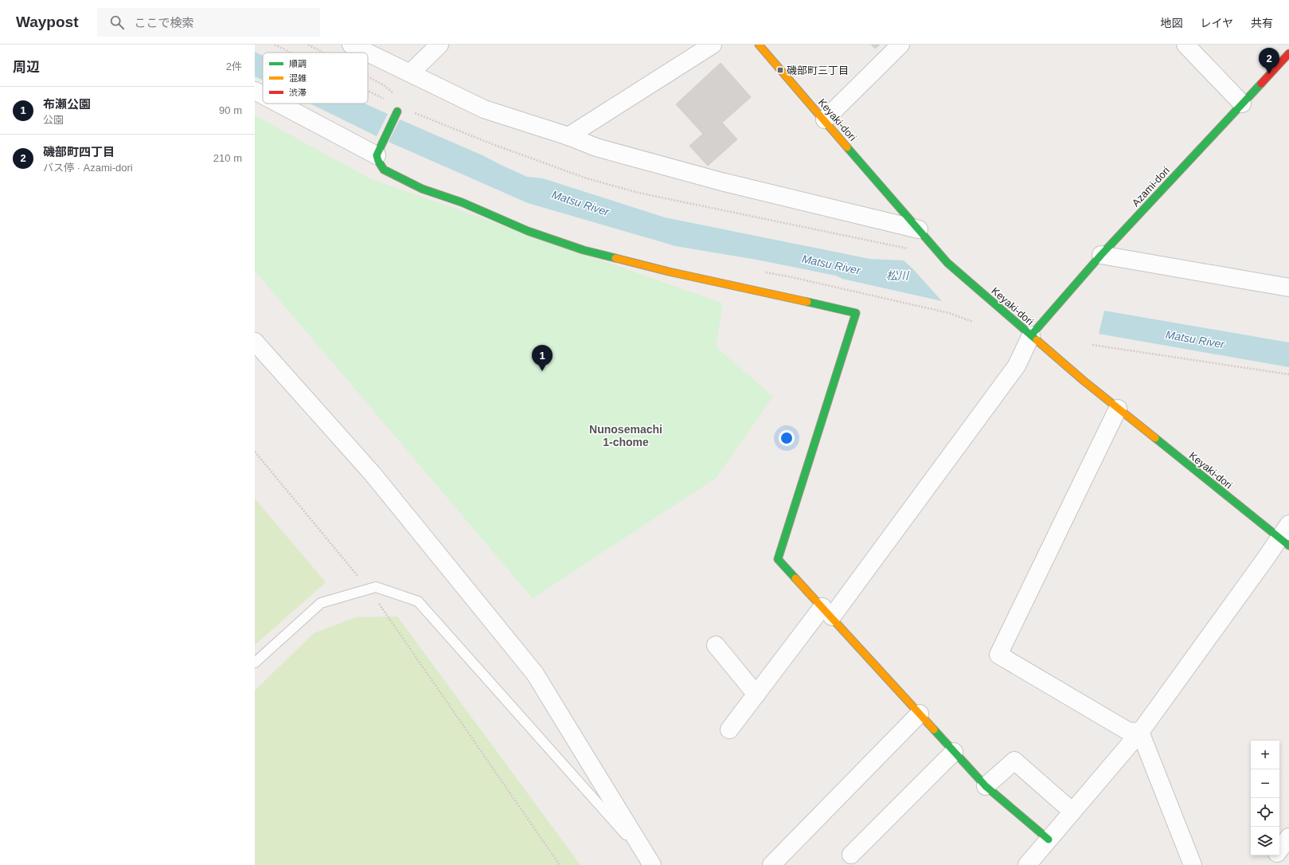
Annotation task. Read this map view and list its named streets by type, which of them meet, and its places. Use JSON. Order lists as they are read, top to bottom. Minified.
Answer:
{"streets":{"street":["Keyaki-dori","Azami-dori"]},"crossings":[["Keyaki-dori","Azami-dori"]],"districts":["Nunosemachi 1-chome"],"water":["Matsu River","松川"],"places":{"transit":["磯部町三丁目"]},"legend":["順調","混雑","渋滞"],"page":{"header":"Waypost","search":"ここで検索","nav":["地図","レイヤ","共有"],"heading":["周辺","2件"],"pins":["2","1"],"list":[{"mark":"1","name":"布瀬公園","note":"公園","value":"90 m"},{"mark":"2","name":"磯部町四丁目","note":"バス停 · Azami-dori","value":"210 m"}],"map_buttons":["+","−"]}}
